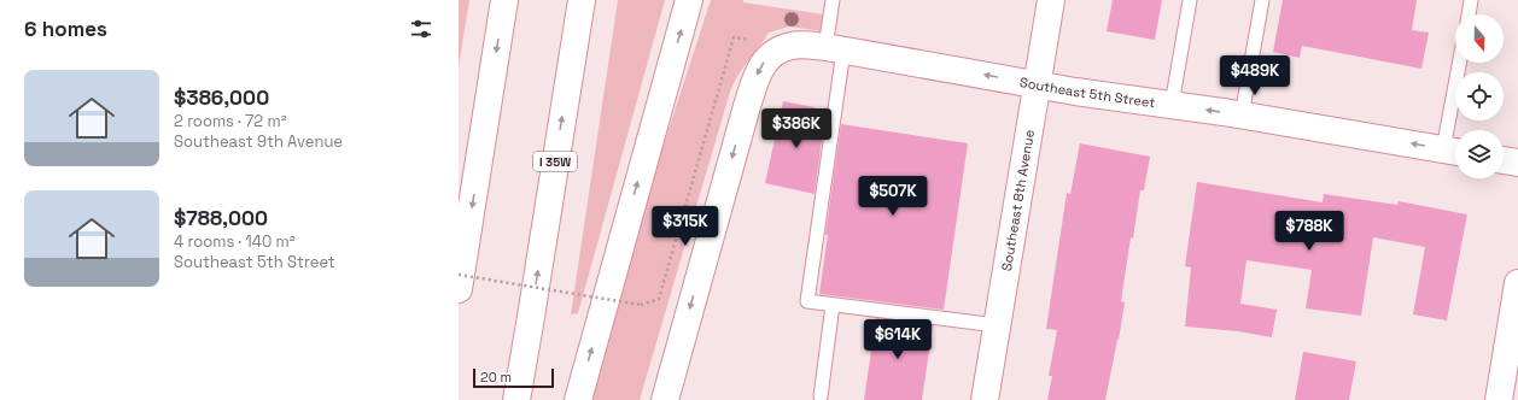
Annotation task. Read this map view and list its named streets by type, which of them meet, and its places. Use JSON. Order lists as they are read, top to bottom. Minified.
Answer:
{"streets":{"main road":["Southeast 5th Street","I 35W","Southeast 8th Avenue"]},"crossings":[["Southeast 5th Street","Southeast 8th Avenue"]],"scale_bar":"20 m","north":"bottom","page":{"heading":"6 homes","price":["$489K","$386K","$507K","$315K","$788K","$614K"],"list":[{"name":"$386,000","note":"2 rooms · 72 m² · Southeast 9th Avenue"},{"name":"$788,000","note":"4 rooms · 140 m² · Southeast 5th Street"}],"scale":"20 m"}}
